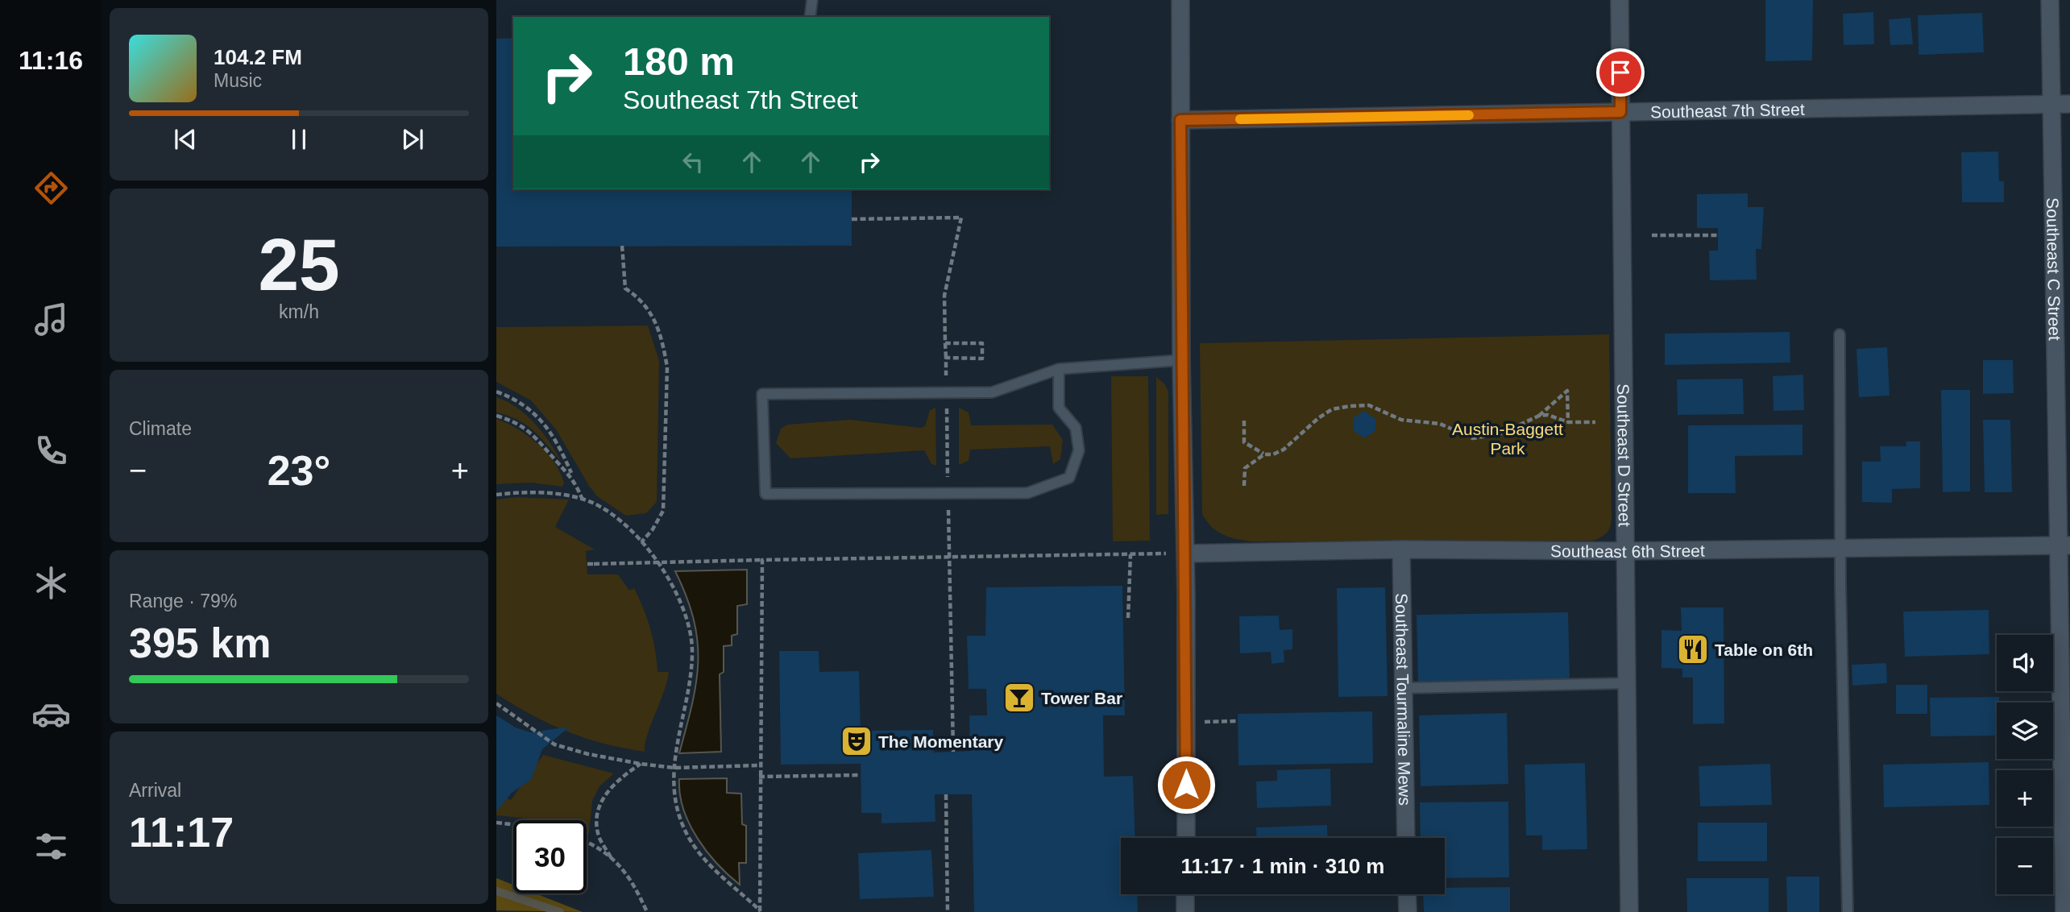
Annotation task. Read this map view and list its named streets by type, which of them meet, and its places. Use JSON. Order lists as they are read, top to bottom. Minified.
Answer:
{"streets":{"street":["Southeast 7th Street","Southeast C Street","Southeast D Street","Southeast 6th Street","Southeast Tourmaline Mews"]},"crossings":[["Southeast 7th Street","Southeast C Street"],["Southeast 7th Street","Southeast D Street"],["Southeast C Street","Southeast 6th Street"],["Southeast D Street","Southeast 6th Street"],["Southeast 6th Street","Southeast Tourmaline Mews"]],"parks":["Austin-Baggett Park"],"places":{"restaurant":["Table on 6th"],"bar":["Tower Bar"],"theatre":["The Momentary"]},"page":{"tabs":"11:16","turn":["180 m","Southeast 7th Street"],"song":["104.2 FM","Music"],"tile":[["25","km/h"],"Climate",["Range · 79%","395 km"],["Arrival","11:17"]],"heat":["−","23°","+"],"map_buttons":["+","−"],"limit":"30","trip":"11:17 · 1 min · 310 m"}}
